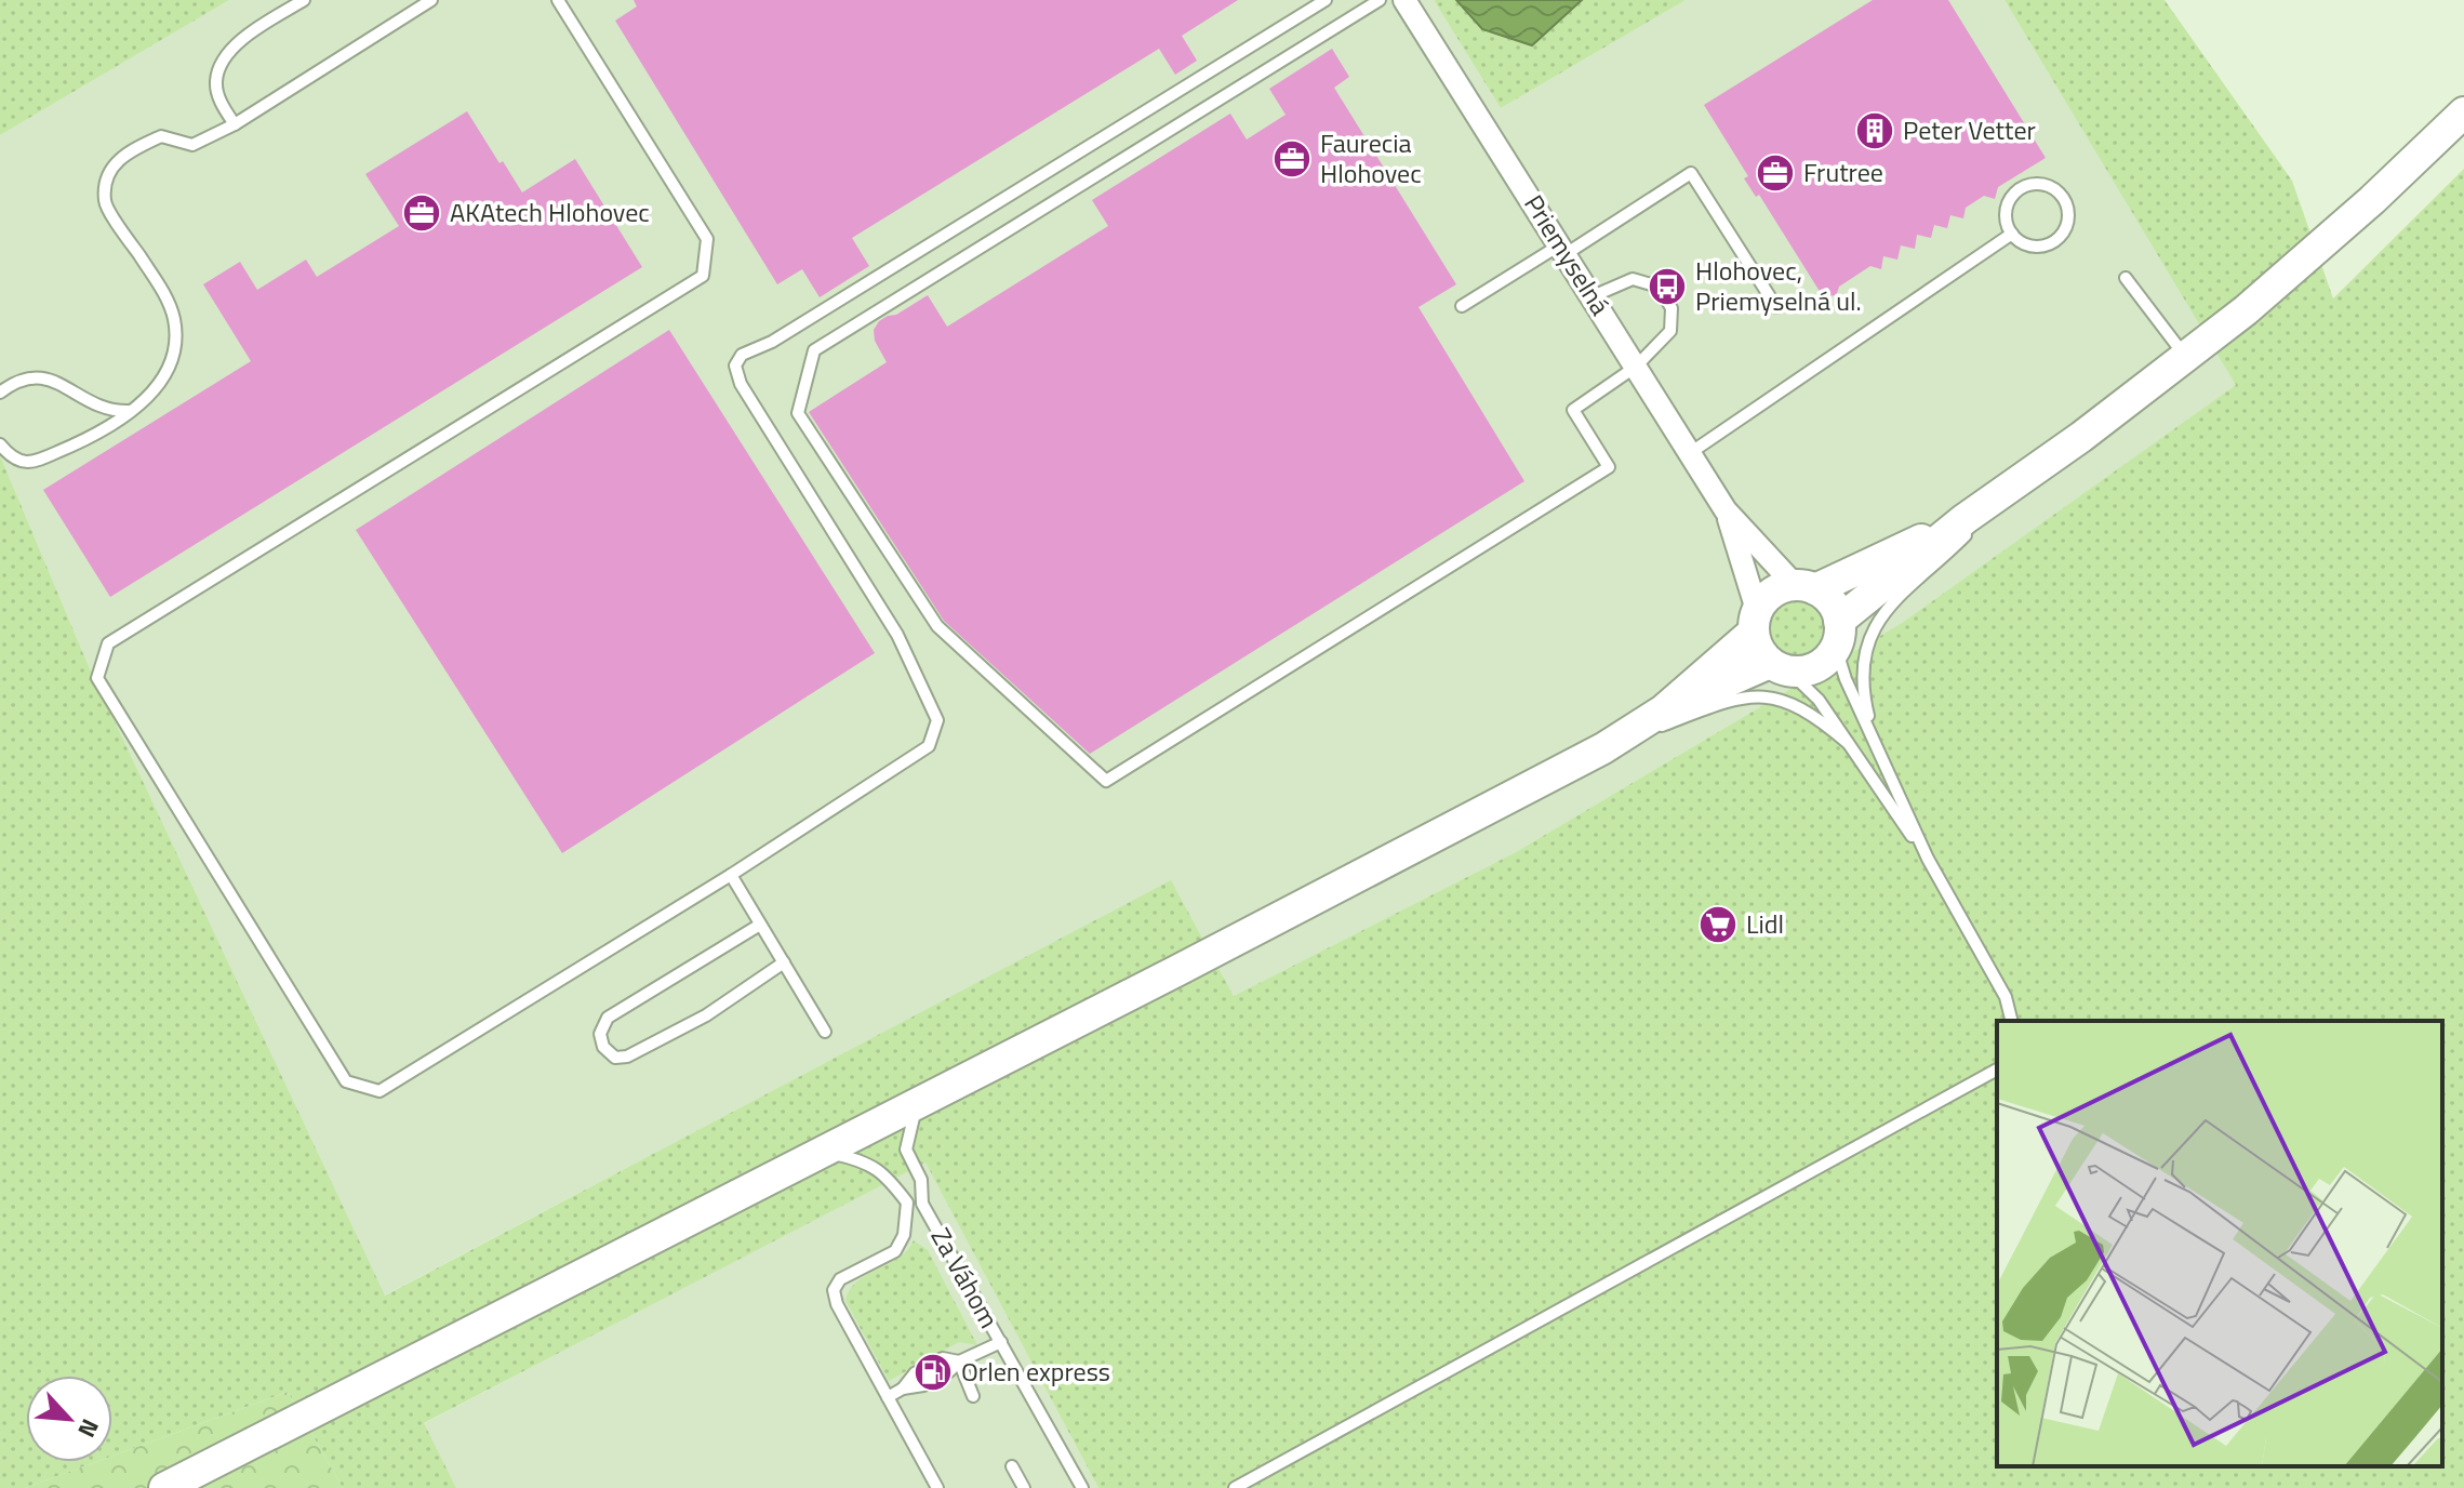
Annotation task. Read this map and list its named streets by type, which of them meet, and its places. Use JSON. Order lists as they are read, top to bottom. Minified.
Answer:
{"streets":{"street":["Priemyselná"],"lane":["Za Váhom"]},"places":{"building":["Peter Vetter"],"office":["Faurecia Hlohovec","Frutree","AKAtech Hlohovec"],"bus stop":["Hlohovec, Priemyselná ul."],"supermarket":["Lidl"],"fuel station":["Orlen express"]},"north":"bottom right"}
